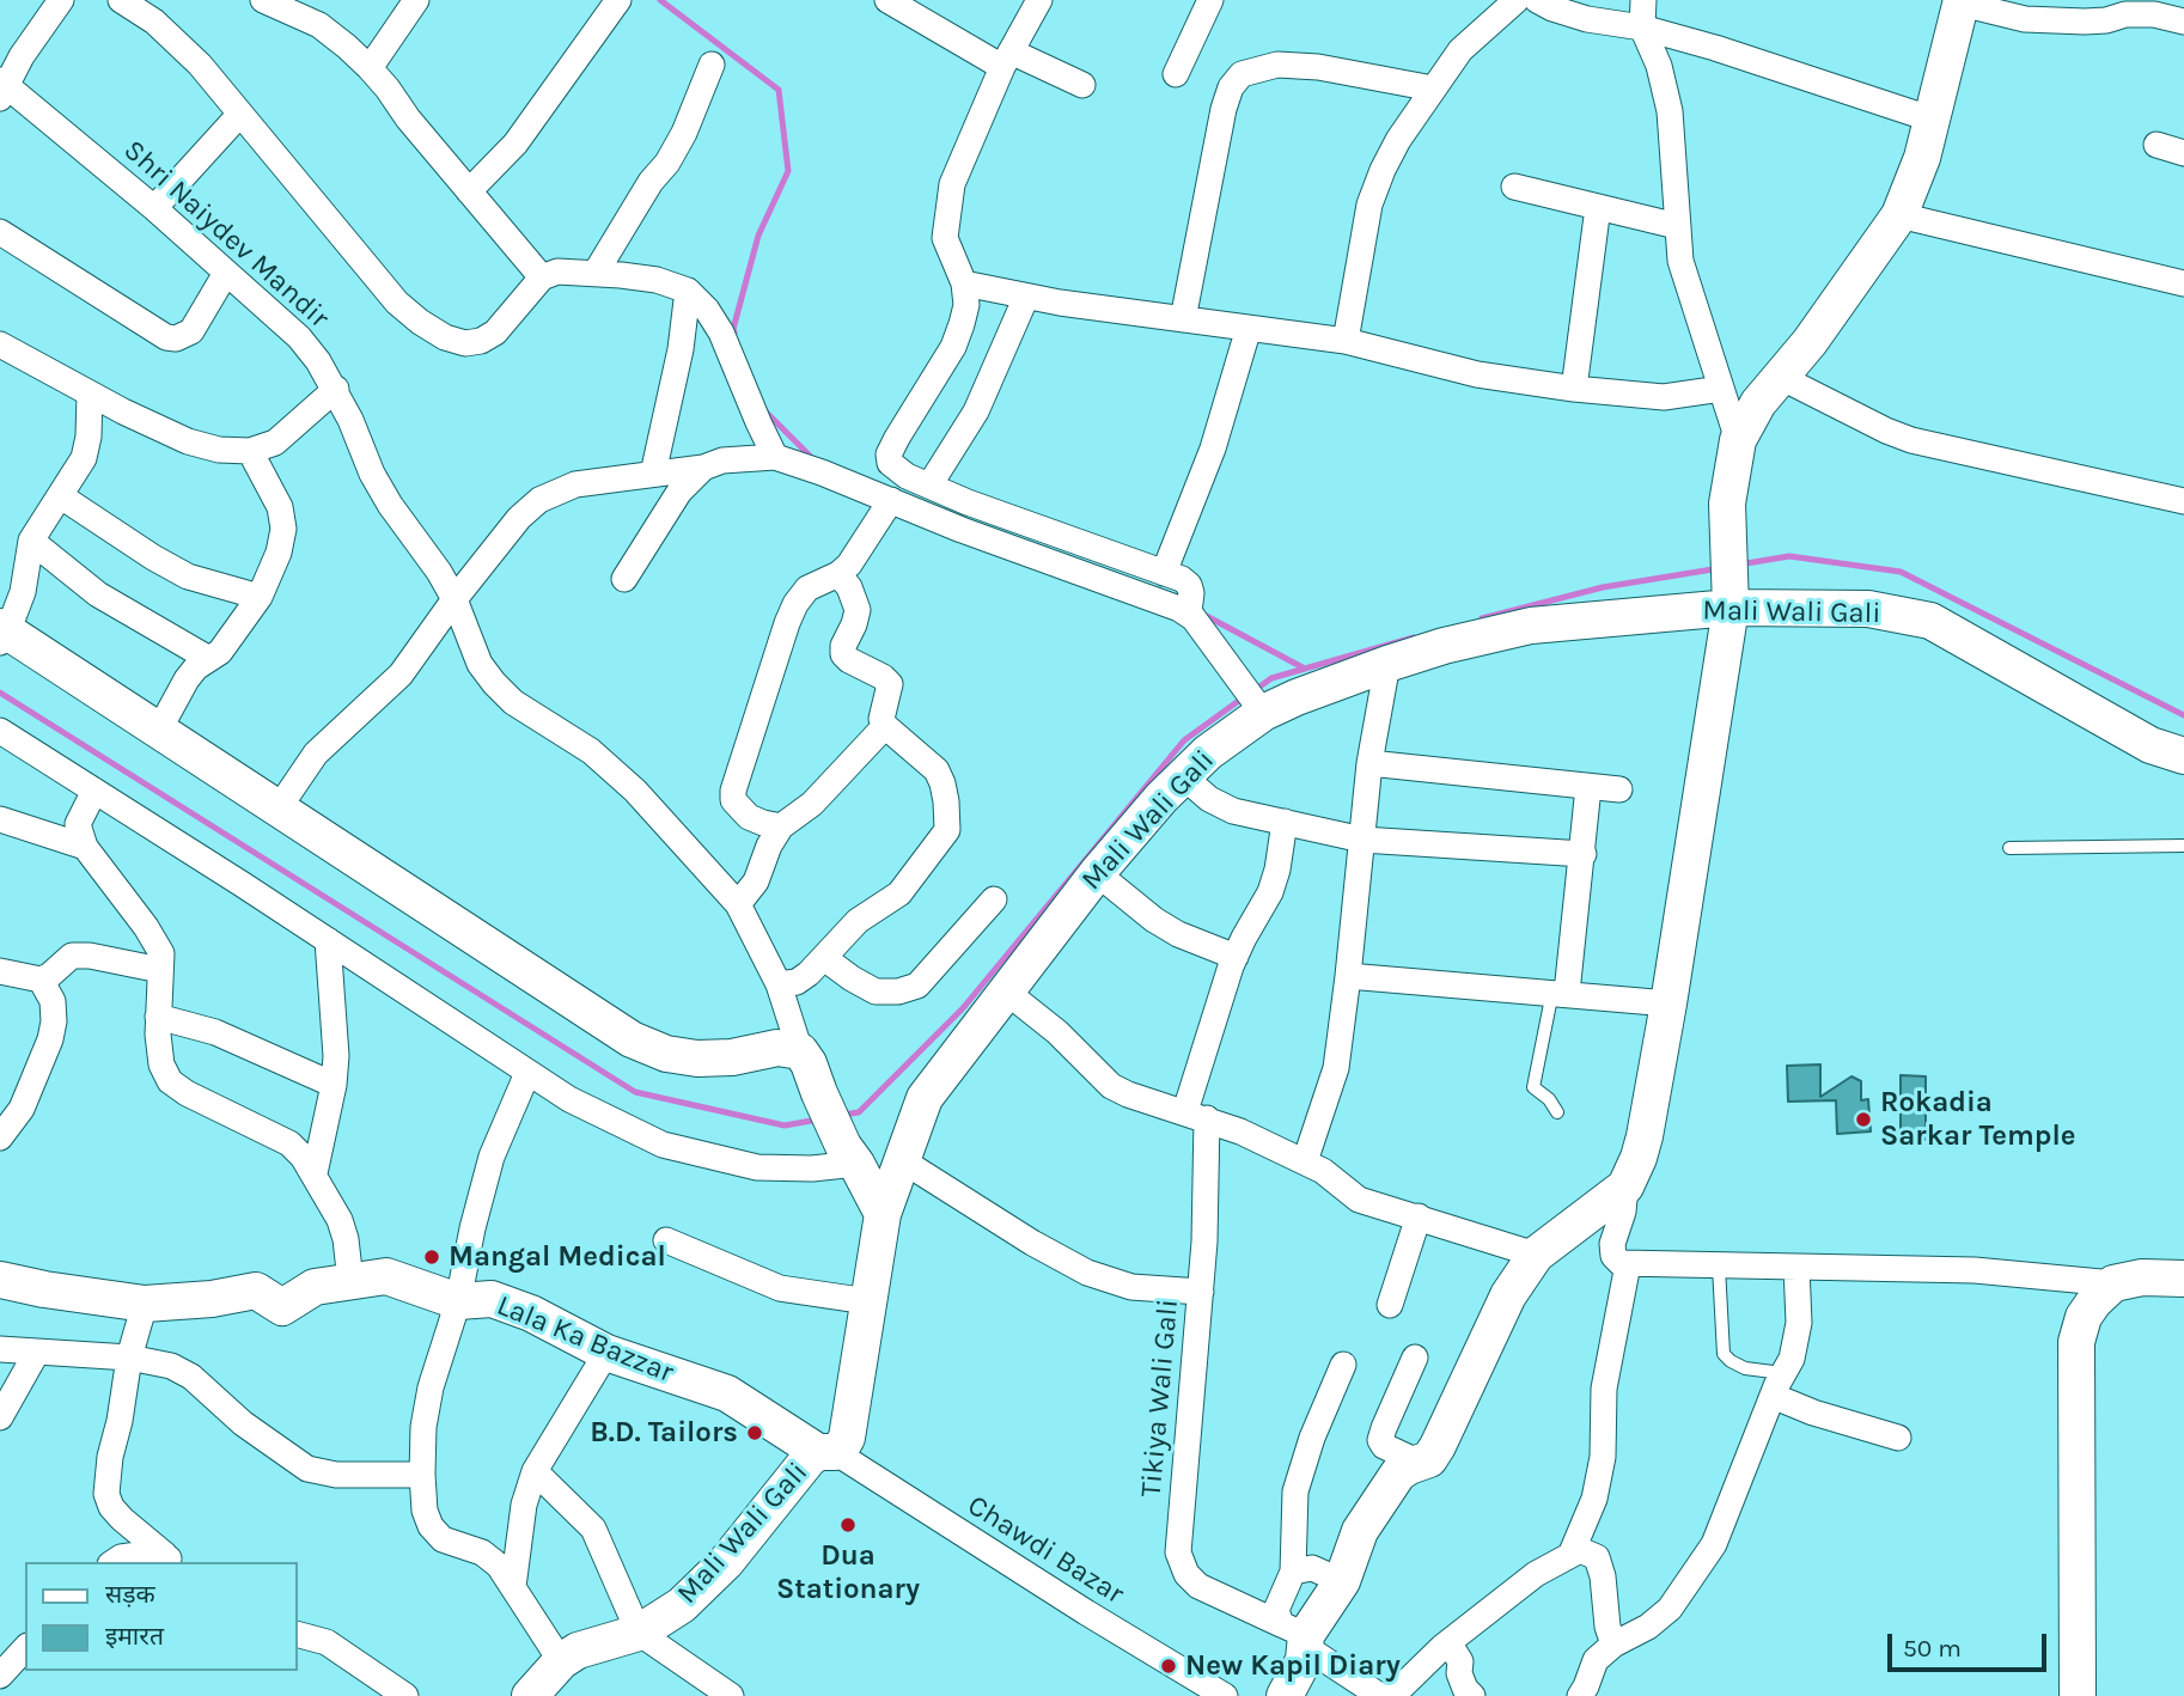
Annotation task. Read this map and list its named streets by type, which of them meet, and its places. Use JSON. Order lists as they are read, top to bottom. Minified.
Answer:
{"streets":{"street":["Shri Naiydev Mandir","Mali Wali Gali","Lala Ka Bazzar","Tikiya Wali Gali","Chawdi Bazar"]},"crossings":[["Mali Wali Gali","Lala Ka Bazzar"],["Mali Wali Gali","Chawdi Bazar"],["Lala Ka Bazzar","Chawdi Bazar"]],"places":["Rokadia Sarkar Temple","Mangal Medical","B.D. Tailors","Dua Stationary","New Kapil Diary"],"legend":["सड़क","इमारत"],"scale_bar":"50 m"}
